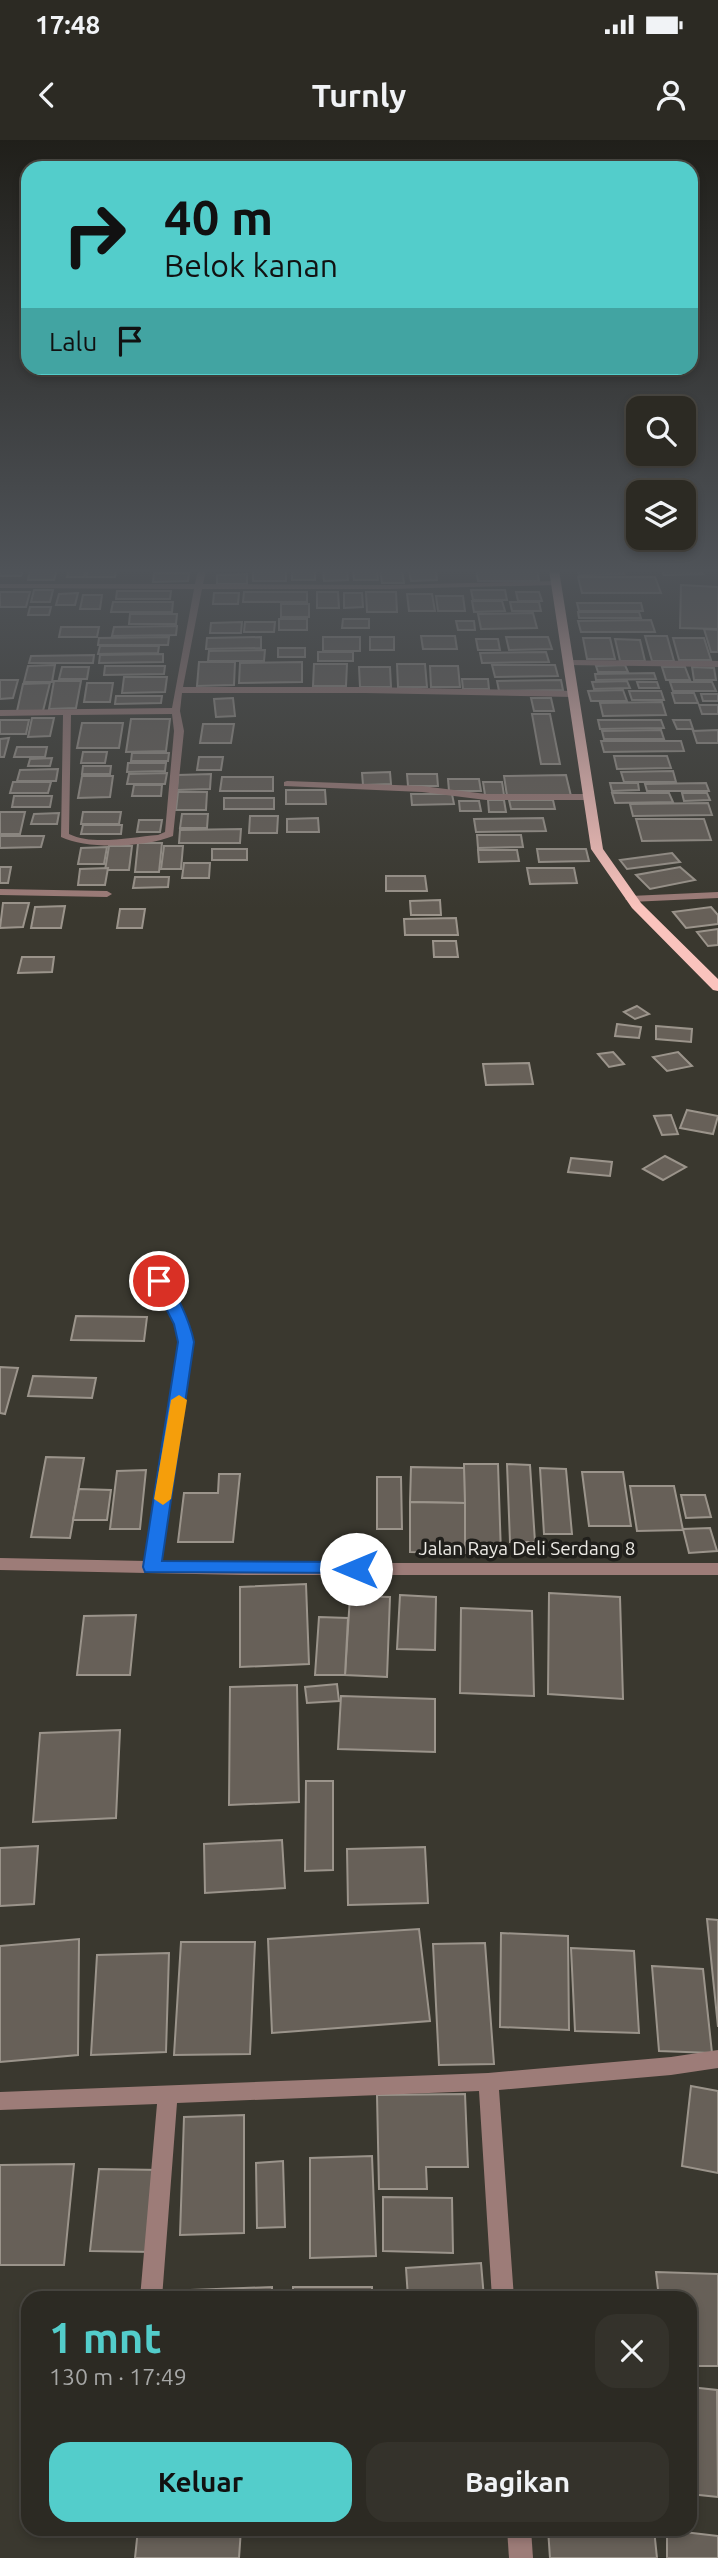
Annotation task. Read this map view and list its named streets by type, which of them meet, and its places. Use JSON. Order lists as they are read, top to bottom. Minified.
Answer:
{"streets":{"street":["Jalan Raya Deli Serdang 8"]},"page":{"status":"17:48","header":"Turnly","turn":["40 m","Belok kanan"],"then":"Lalu","heading":["1 mnt","130 m · 17:49"],"buttons":["Keluar","Bagikan"]}}
